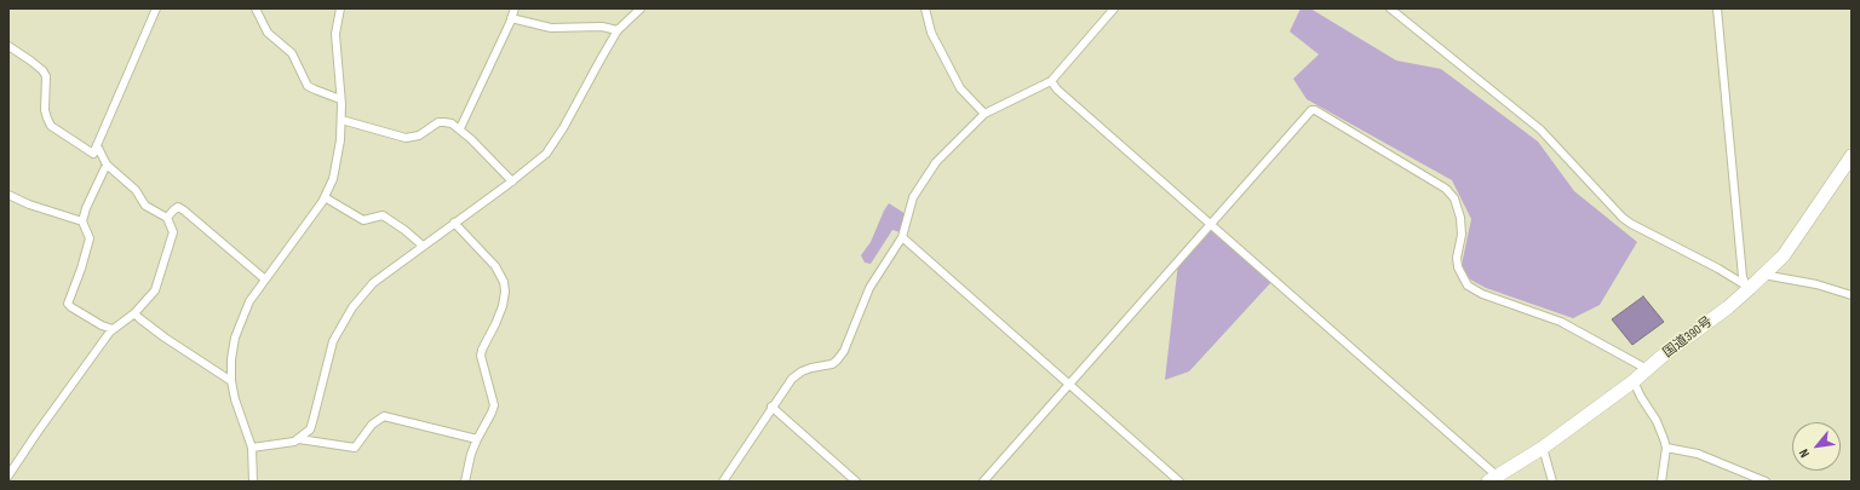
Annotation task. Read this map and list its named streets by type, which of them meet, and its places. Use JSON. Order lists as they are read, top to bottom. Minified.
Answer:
{"streets":{"highway":["国道390号"]},"north":"bottom left"}
